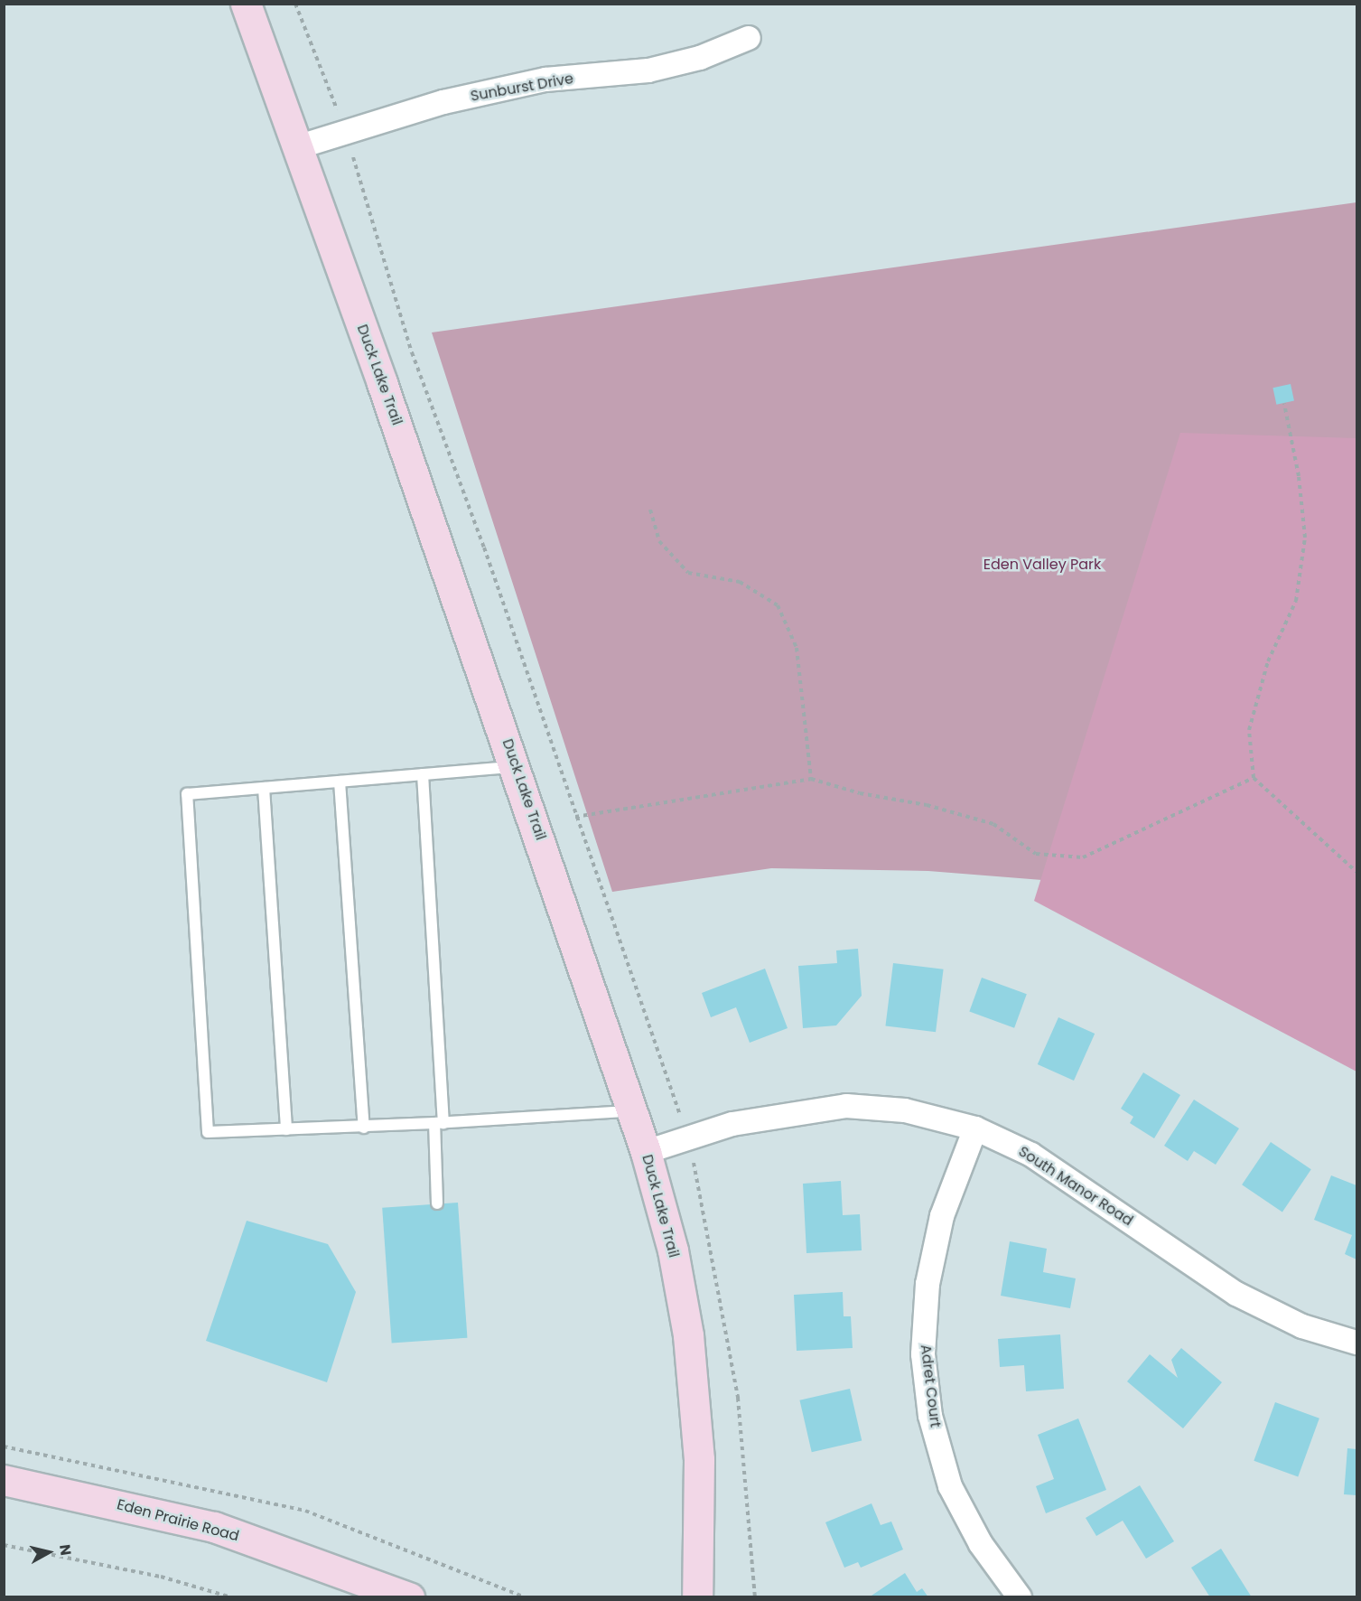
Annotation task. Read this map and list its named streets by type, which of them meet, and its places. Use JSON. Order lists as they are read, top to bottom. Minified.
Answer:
{"streets":{"street":["Sunburst Drive","Duck Lake Trail","South Manor Road","Adret Court","Eden Prairie Road"]},"crossings":[["Sunburst Drive","Duck Lake Trail"],["Duck Lake Trail","South Manor Road"],["South Manor Road","Adret Court"]],"parks":["Eden Valley Park"],"north":"right"}
